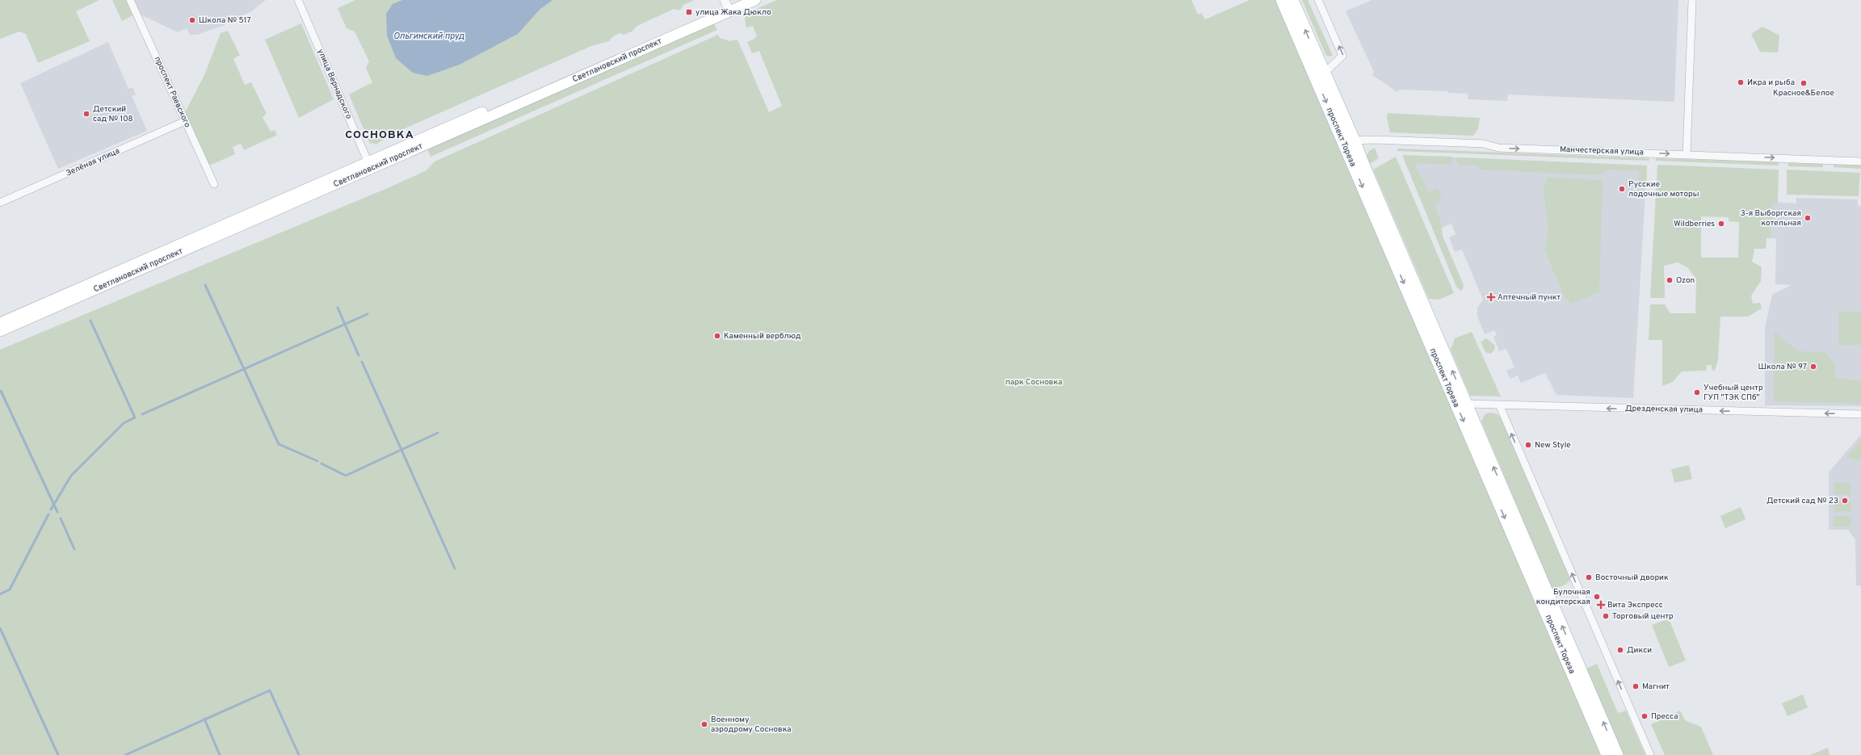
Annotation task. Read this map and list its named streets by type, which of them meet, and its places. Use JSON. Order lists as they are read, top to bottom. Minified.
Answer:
{"streets":{"main road":["Светлановский проспект","проспект Тореза"],"street":["улица Вернадского","проспект Раевского","Манчестерская улица","Зелёная улица","Дрезденская улица"]},"crossings":[["Светлановский проспект","улица Вернадского"],["проспект Раевского","Зелёная улица"],["проспект Тореза","Манчестерская улица"],["проспект Тореза","Дрезденская улица"]],"one_way":["Манчестерская улица","Дрезденская улица"],"districts":["СОСНОВКА"],"water":["Ольгинский пруд"],"parks":["парк Сосновка"],"places":{"transit":["улица Жака Дюкло"],"other":["Школа № 517","Икра и рыба","Красное&Белое","Детский сад № 108","Русские лодочные моторы","3-я Выборгская котельная","Wildberries","Ozon","Каменный верблюд","Школа № 97","Учебный центр ГУП \"ТЭК СПб\"","New Style","Детский сад № 23","Восточный дворик","Булочная кондитерская","Торговый центр","Дикси","Магнит","Пресса","Военному аэродрому Сосновка"],"health":["Аптечный пункт","Вита Экспресс"]}}
